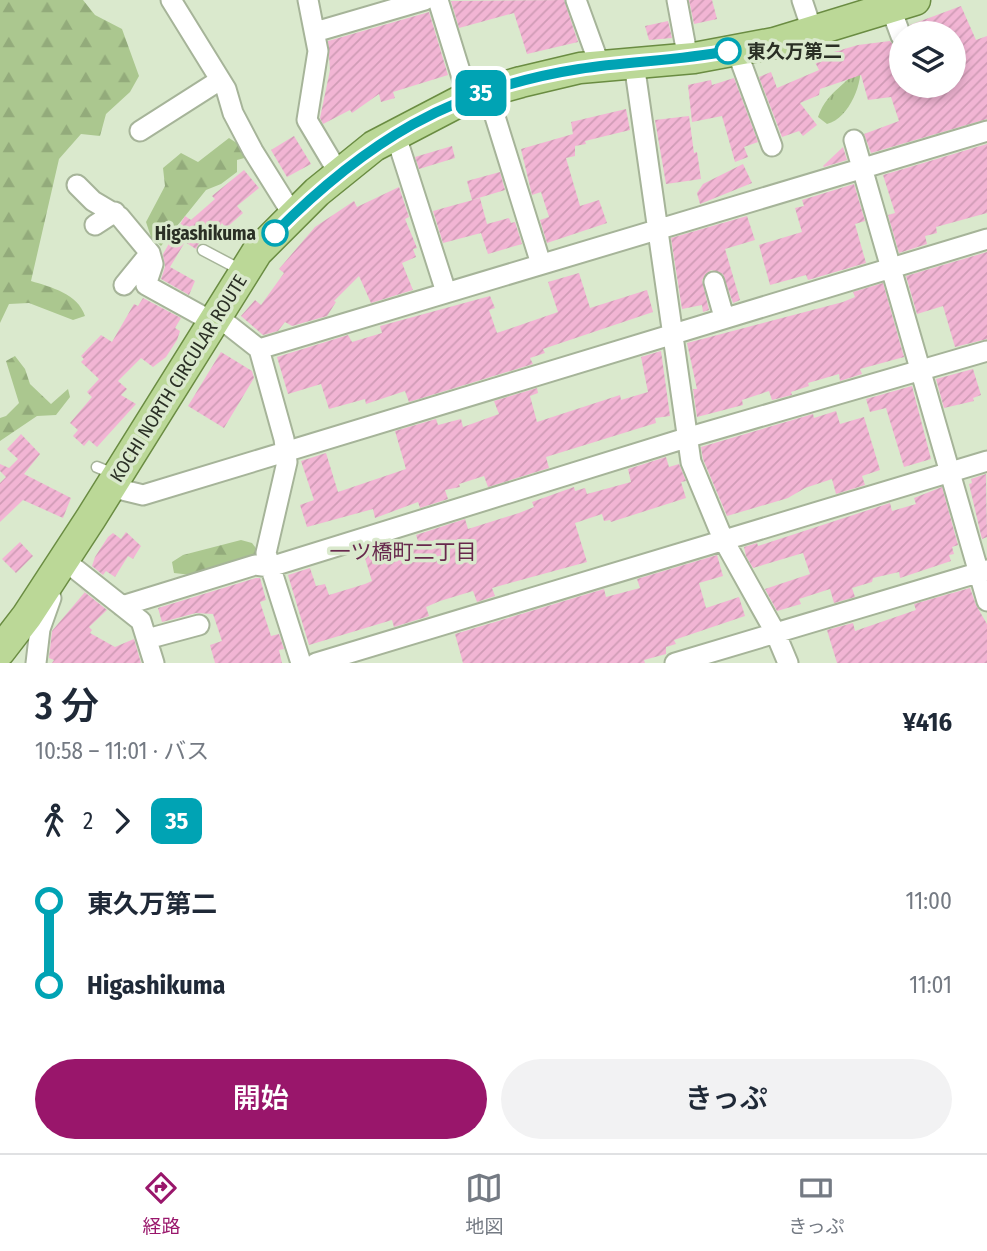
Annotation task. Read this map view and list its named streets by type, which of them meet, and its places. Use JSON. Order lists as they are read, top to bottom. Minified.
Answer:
{"streets":{"main road":["KOCHI NORTH CIRCULAR ROUTE"]},"districts":["一ツ橋町二丁目"],"places":["東久万第二","Higashikuma"],"lines":["bus line 35"],"page":{"on_map":"35","heading":["3 分","10:58 – 11:01 · バス","¥416"],"legs":["2","35"],"list":[{"name":"東久万第二","value":"11:00"},{"name":"Higashikuma","value":"11:01"}],"buttons":["開始","きっぷ"],"tabs":["経路","地図","きっぷ"]}}
